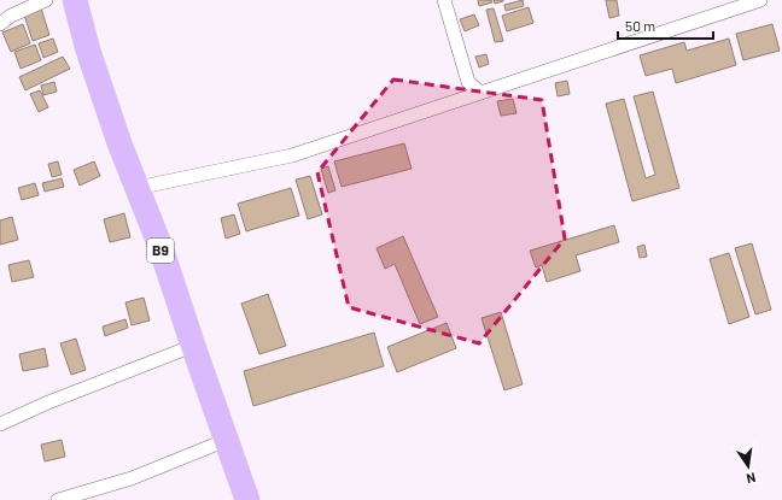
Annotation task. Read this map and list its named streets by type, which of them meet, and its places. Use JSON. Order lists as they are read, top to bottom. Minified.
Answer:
{"streets":{"highway":["B9"]},"scale_bar":"50 m","north":"bottom"}
